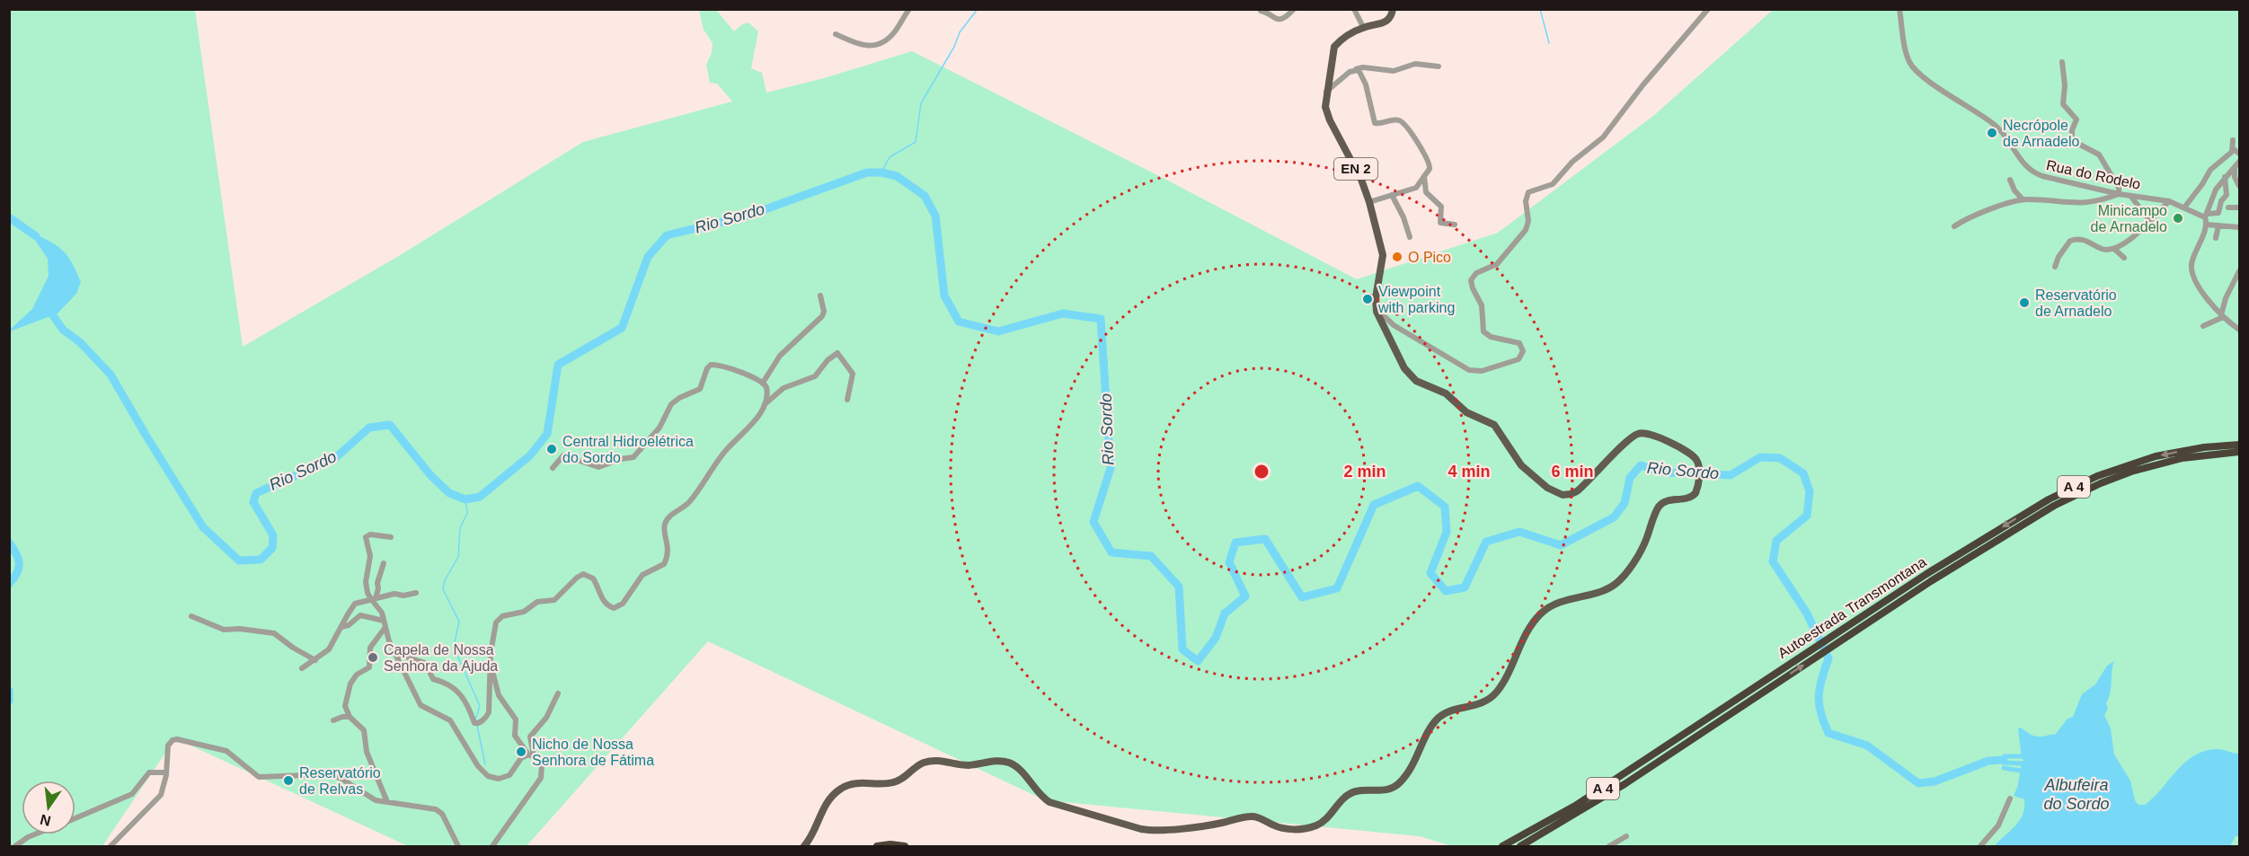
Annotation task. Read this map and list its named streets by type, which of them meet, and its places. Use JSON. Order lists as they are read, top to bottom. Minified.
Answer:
{"streets":{"highway":["A 4","Autoestrada Transmontana"],"main road":["EN 2"],"street":["Rua do Rodelo"]},"water":["Rio Sordo","Albufeira do Sordo"],"places":["Necrópole de Arnadelo","Minicampo de Arnadelo","O Pico","Viewpoint with parking","Reservatório de Arnadelo","Central Hidroelétrica do Sordo","Capela de Nossa Senhora da Ajuda","Nicho de Nossa Senhora de Fátima","Reservatório de Relvas"],"north":"bottom","rings":["2 min","4 min","6 min"]}
